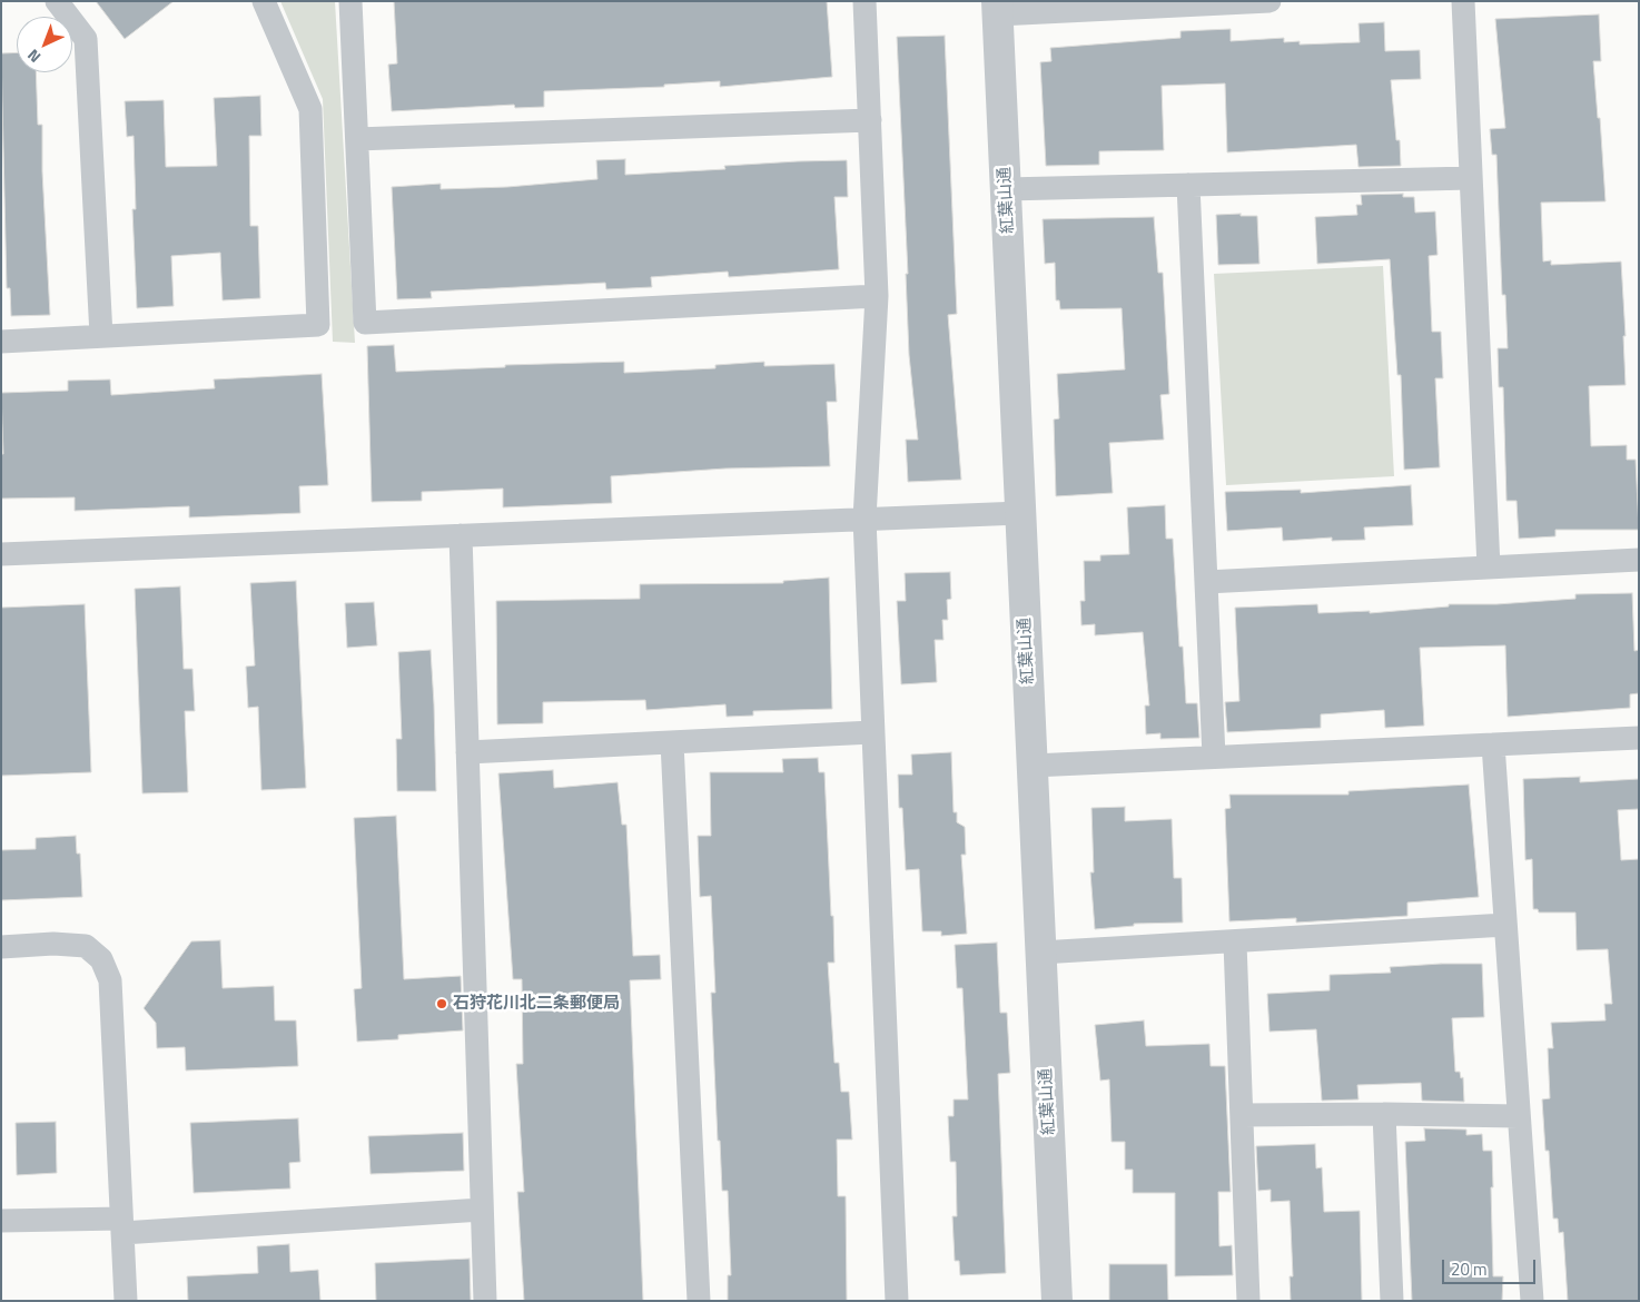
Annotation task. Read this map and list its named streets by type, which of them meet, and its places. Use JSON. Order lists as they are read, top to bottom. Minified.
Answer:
{"streets":{"street":["紅葉山通"]},"places":["石狩花川北二条郵便局"],"scale_bar":"20 m","north":"bottom left"}
